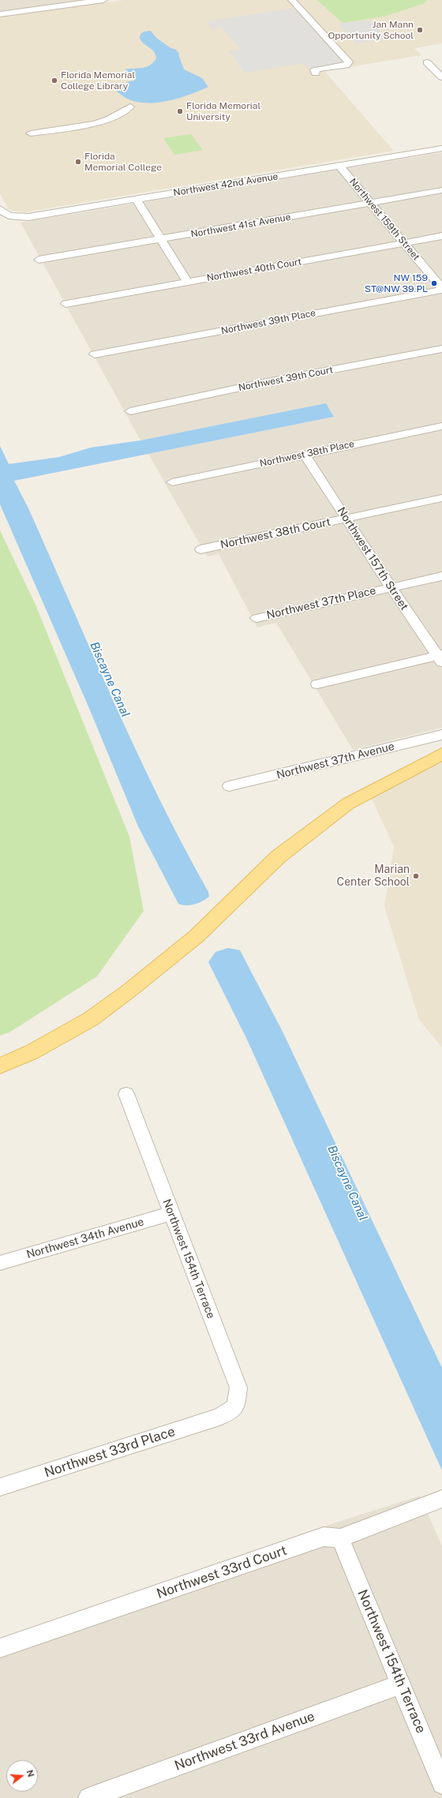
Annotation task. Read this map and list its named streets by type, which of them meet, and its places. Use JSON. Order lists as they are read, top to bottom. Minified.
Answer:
{"streets":{"street":["Northwest 42nd Avenue","Northwest 159th Street","Northwest 41st Avenue","Northwest 40th Court","Northwest 39th Place","Northwest 39th Court","Northwest 38th Place","Northwest 38th Court","Northwest 157th Street","Northwest 37th Place","Northwest 37th Avenue","Northwest 34th Avenue","Northwest 154th Terrace","Northwest 33rd Place","Northwest 33rd Court","Northwest 33rd Avenue"]},"crossings":[["Northwest 42nd Avenue","Northwest 159th Street"],["Northwest 159th Street","Northwest 41st Avenue"],["Northwest 159th Street","Northwest 40th Court"],["Northwest 159th Street","Northwest 39th Place"],["Northwest 38th Place","Northwest 157th Street"],["Northwest 38th Court","Northwest 157th Street"],["Northwest 157th Street","Northwest 37th Place"],["Northwest 34th Avenue","Northwest 154th Terrace"],["Northwest 154th Terrace","Northwest 33rd Place"],["Northwest 154th Terrace","Northwest 33rd Court"],["Northwest 154th Terrace","Northwest 33rd Avenue"]],"water":["Biscayne Canal"],"places":["Jan Mann Opportunity School","Florida Memorial College Library","Florida Memorial University","Florida Memorial College","NW 159 ST@NW 39 PL","Marian Center School"],"north":"right"}
